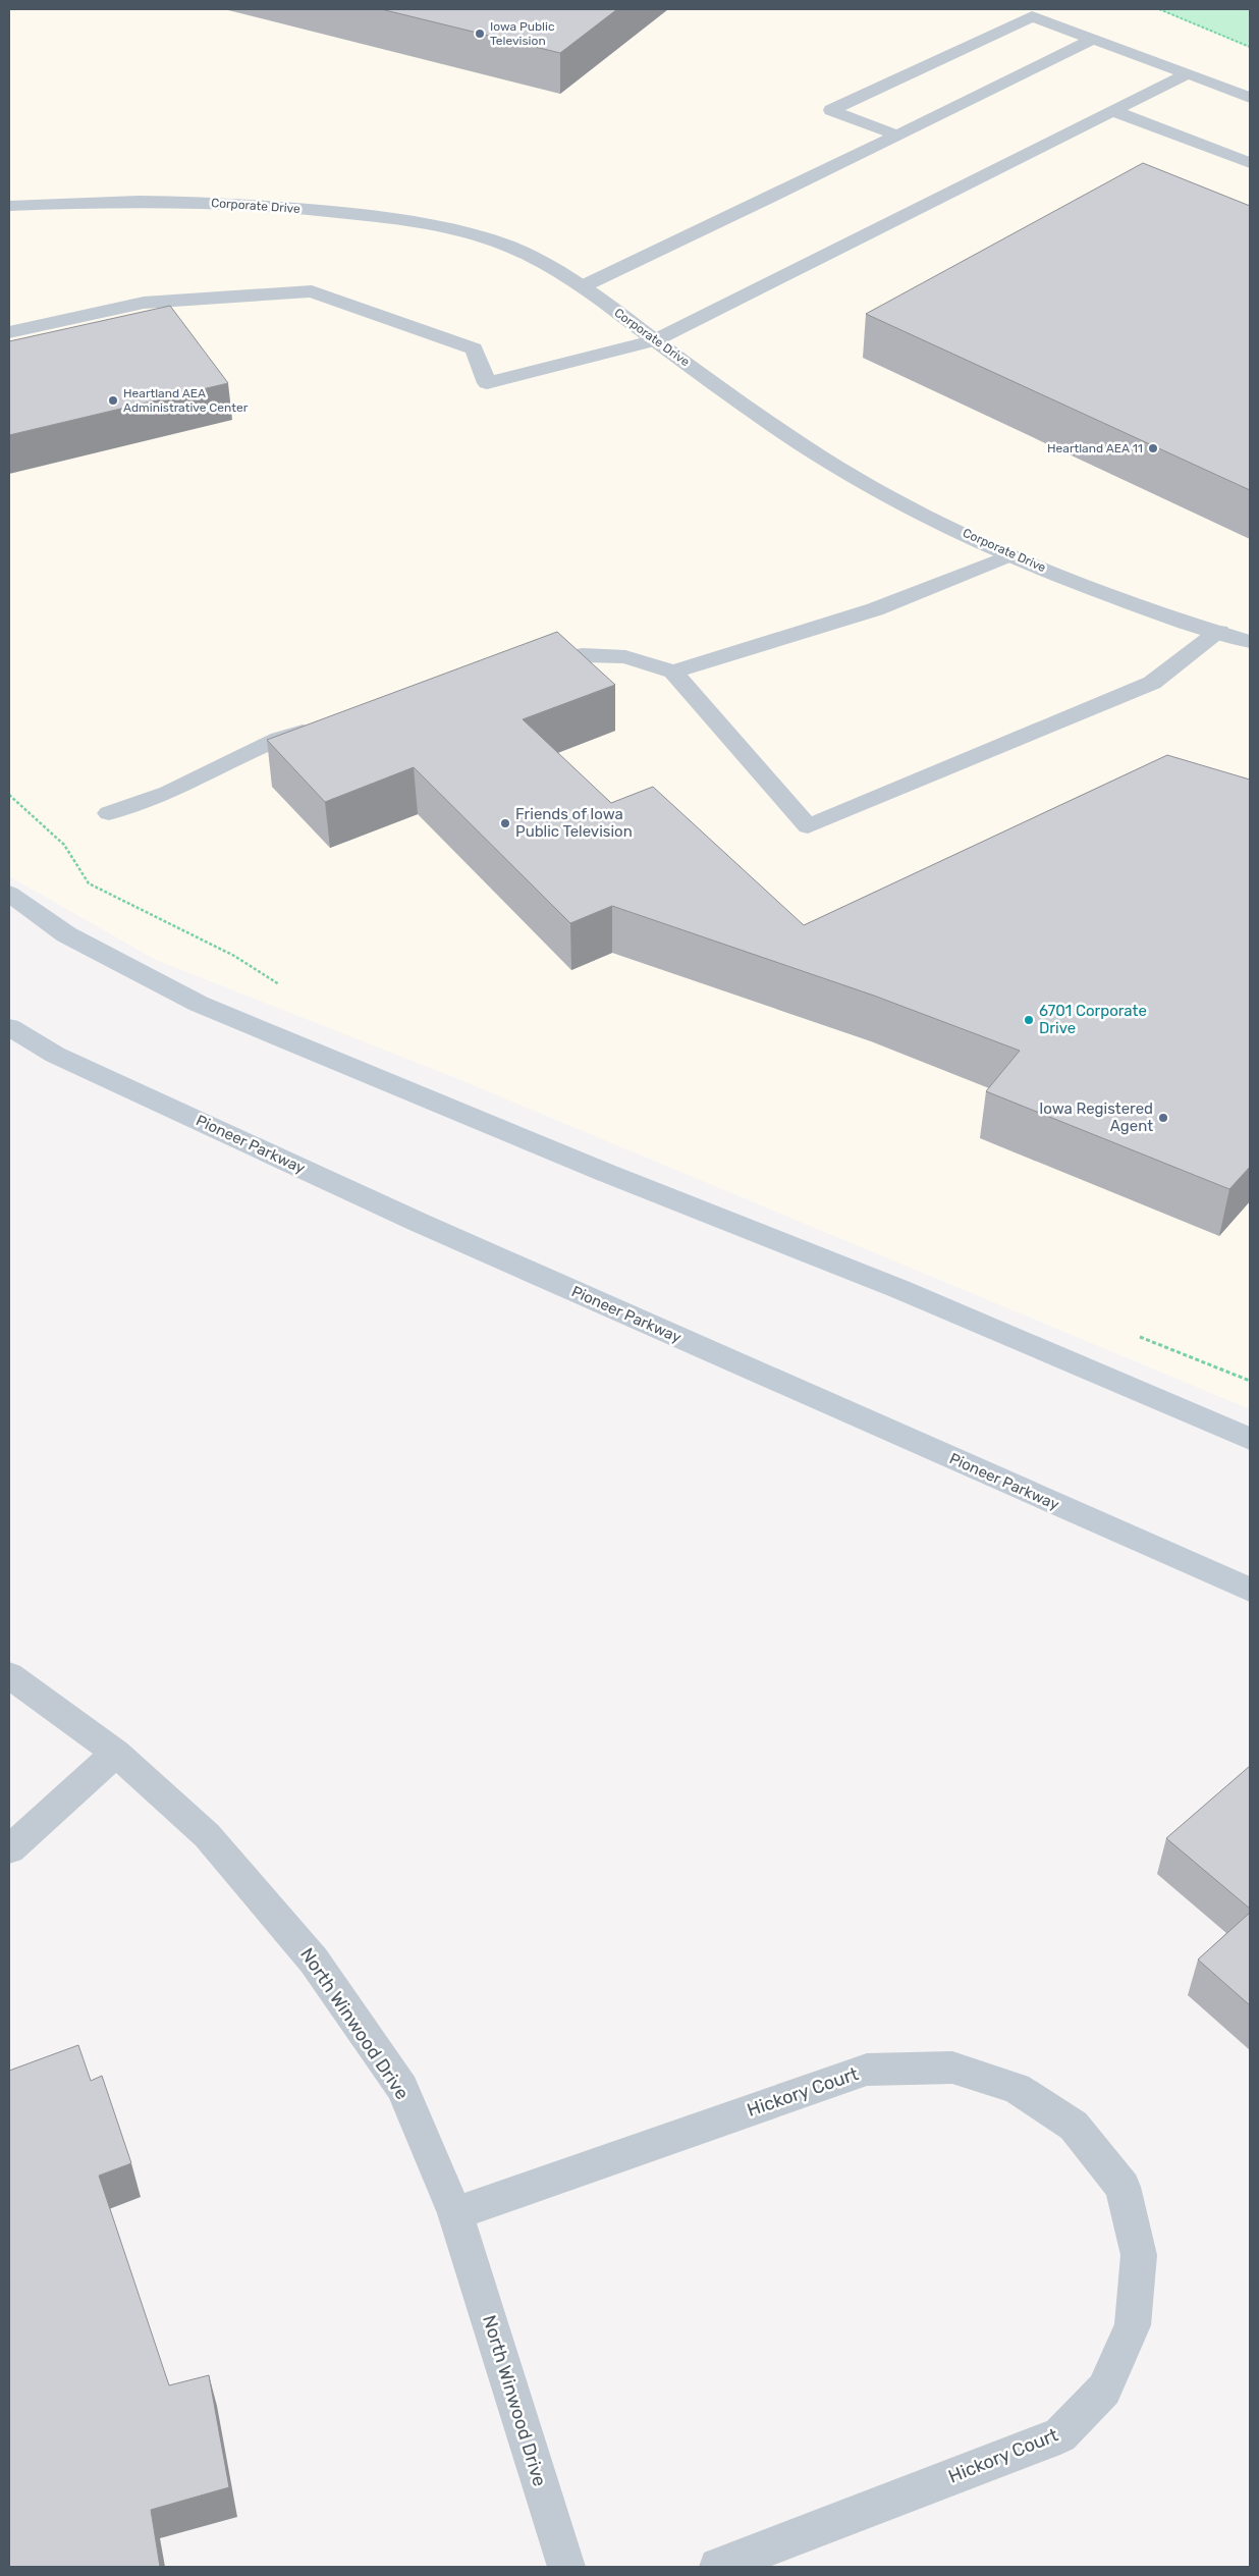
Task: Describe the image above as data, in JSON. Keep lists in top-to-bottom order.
{
  "streets": {
    "street": [
      "Corporate Drive",
      "Pioneer Parkway",
      "North Winwood Drive",
      "Hickory Court"
    ]
  },
  "crossings": [
    ["North Winwood Drive", "Hickory Court"]
  ],
  "places": [
    "Iowa Public Television",
    "Heartland AEA Administrative Center",
    "Heartland AEA 11",
    "Friends of Iowa Public Television",
    "6701 Corporate Drive",
    "Iowa Registered Agent"
  ]
}
